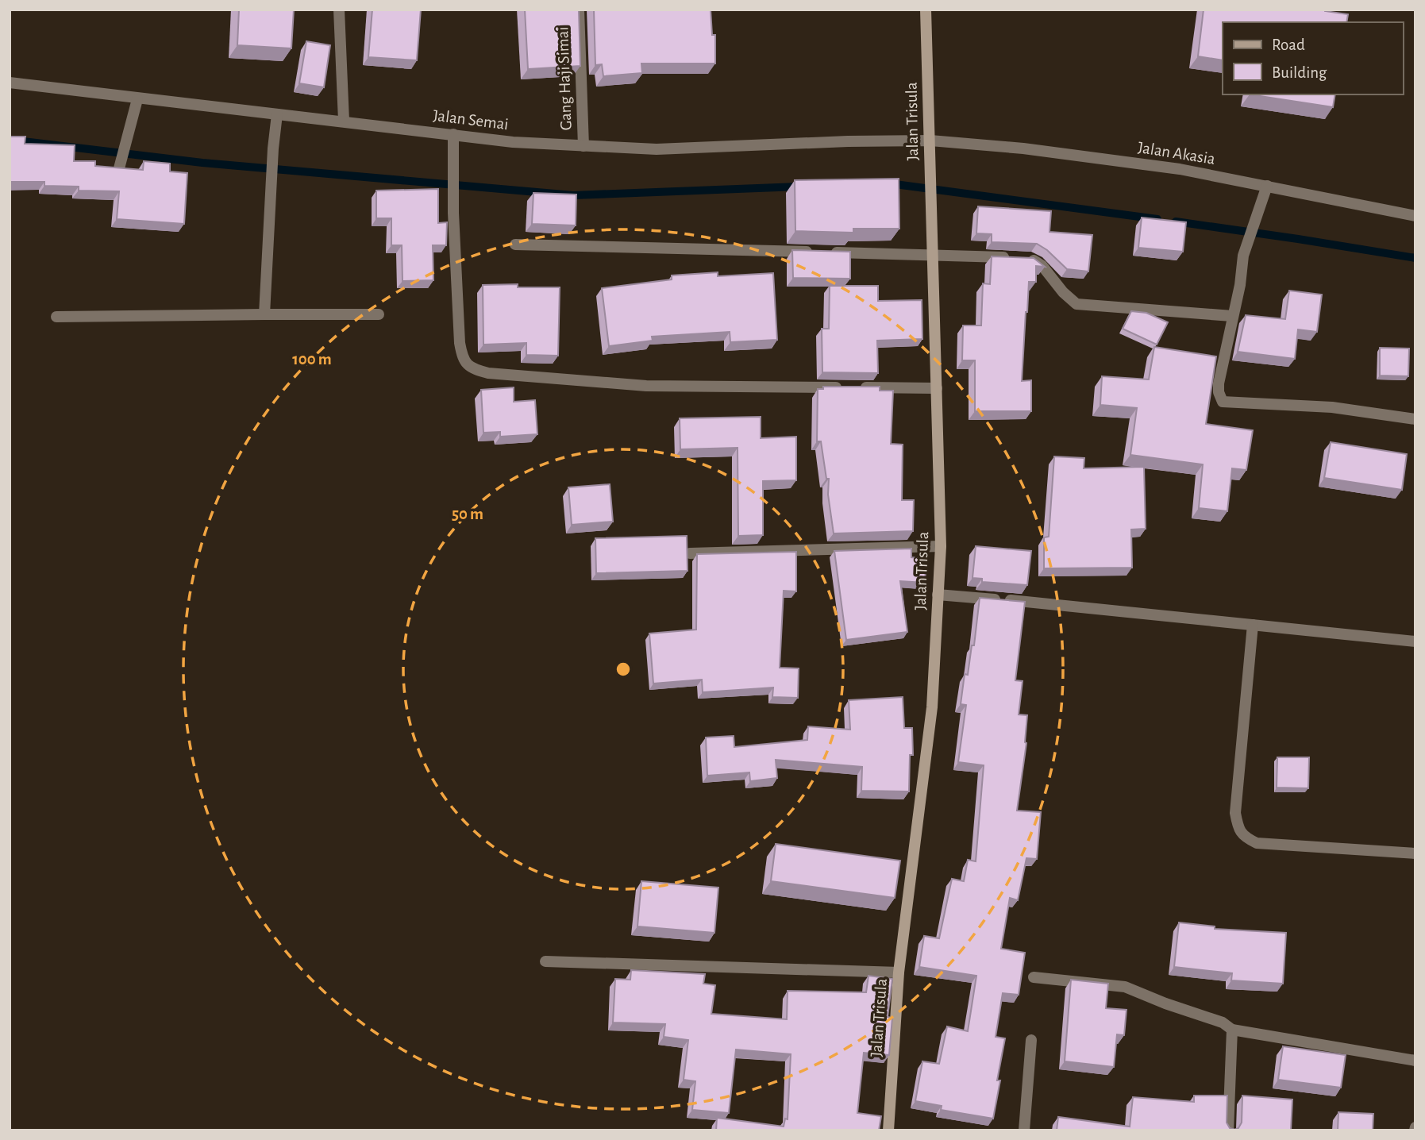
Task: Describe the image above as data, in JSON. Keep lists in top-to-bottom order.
{
  "streets": {
    "street": [
      "Gang Haji Simai",
      "Jalan Semai",
      "Jalan Trisula",
      "Jalan Akasia"
    ]
  },
  "crossings": [
    ["Gang Haji Simai", "Jalan Semai"],
    ["Jalan Semai", "Jalan Trisula"],
    ["Jalan Semai", "Jalan Akasia"],
    ["Jalan Trisula", "Jalan Akasia"]
  ],
  "legend": ["Road", "Building"],
  "rings": ["100 m", "50 m"]
}
